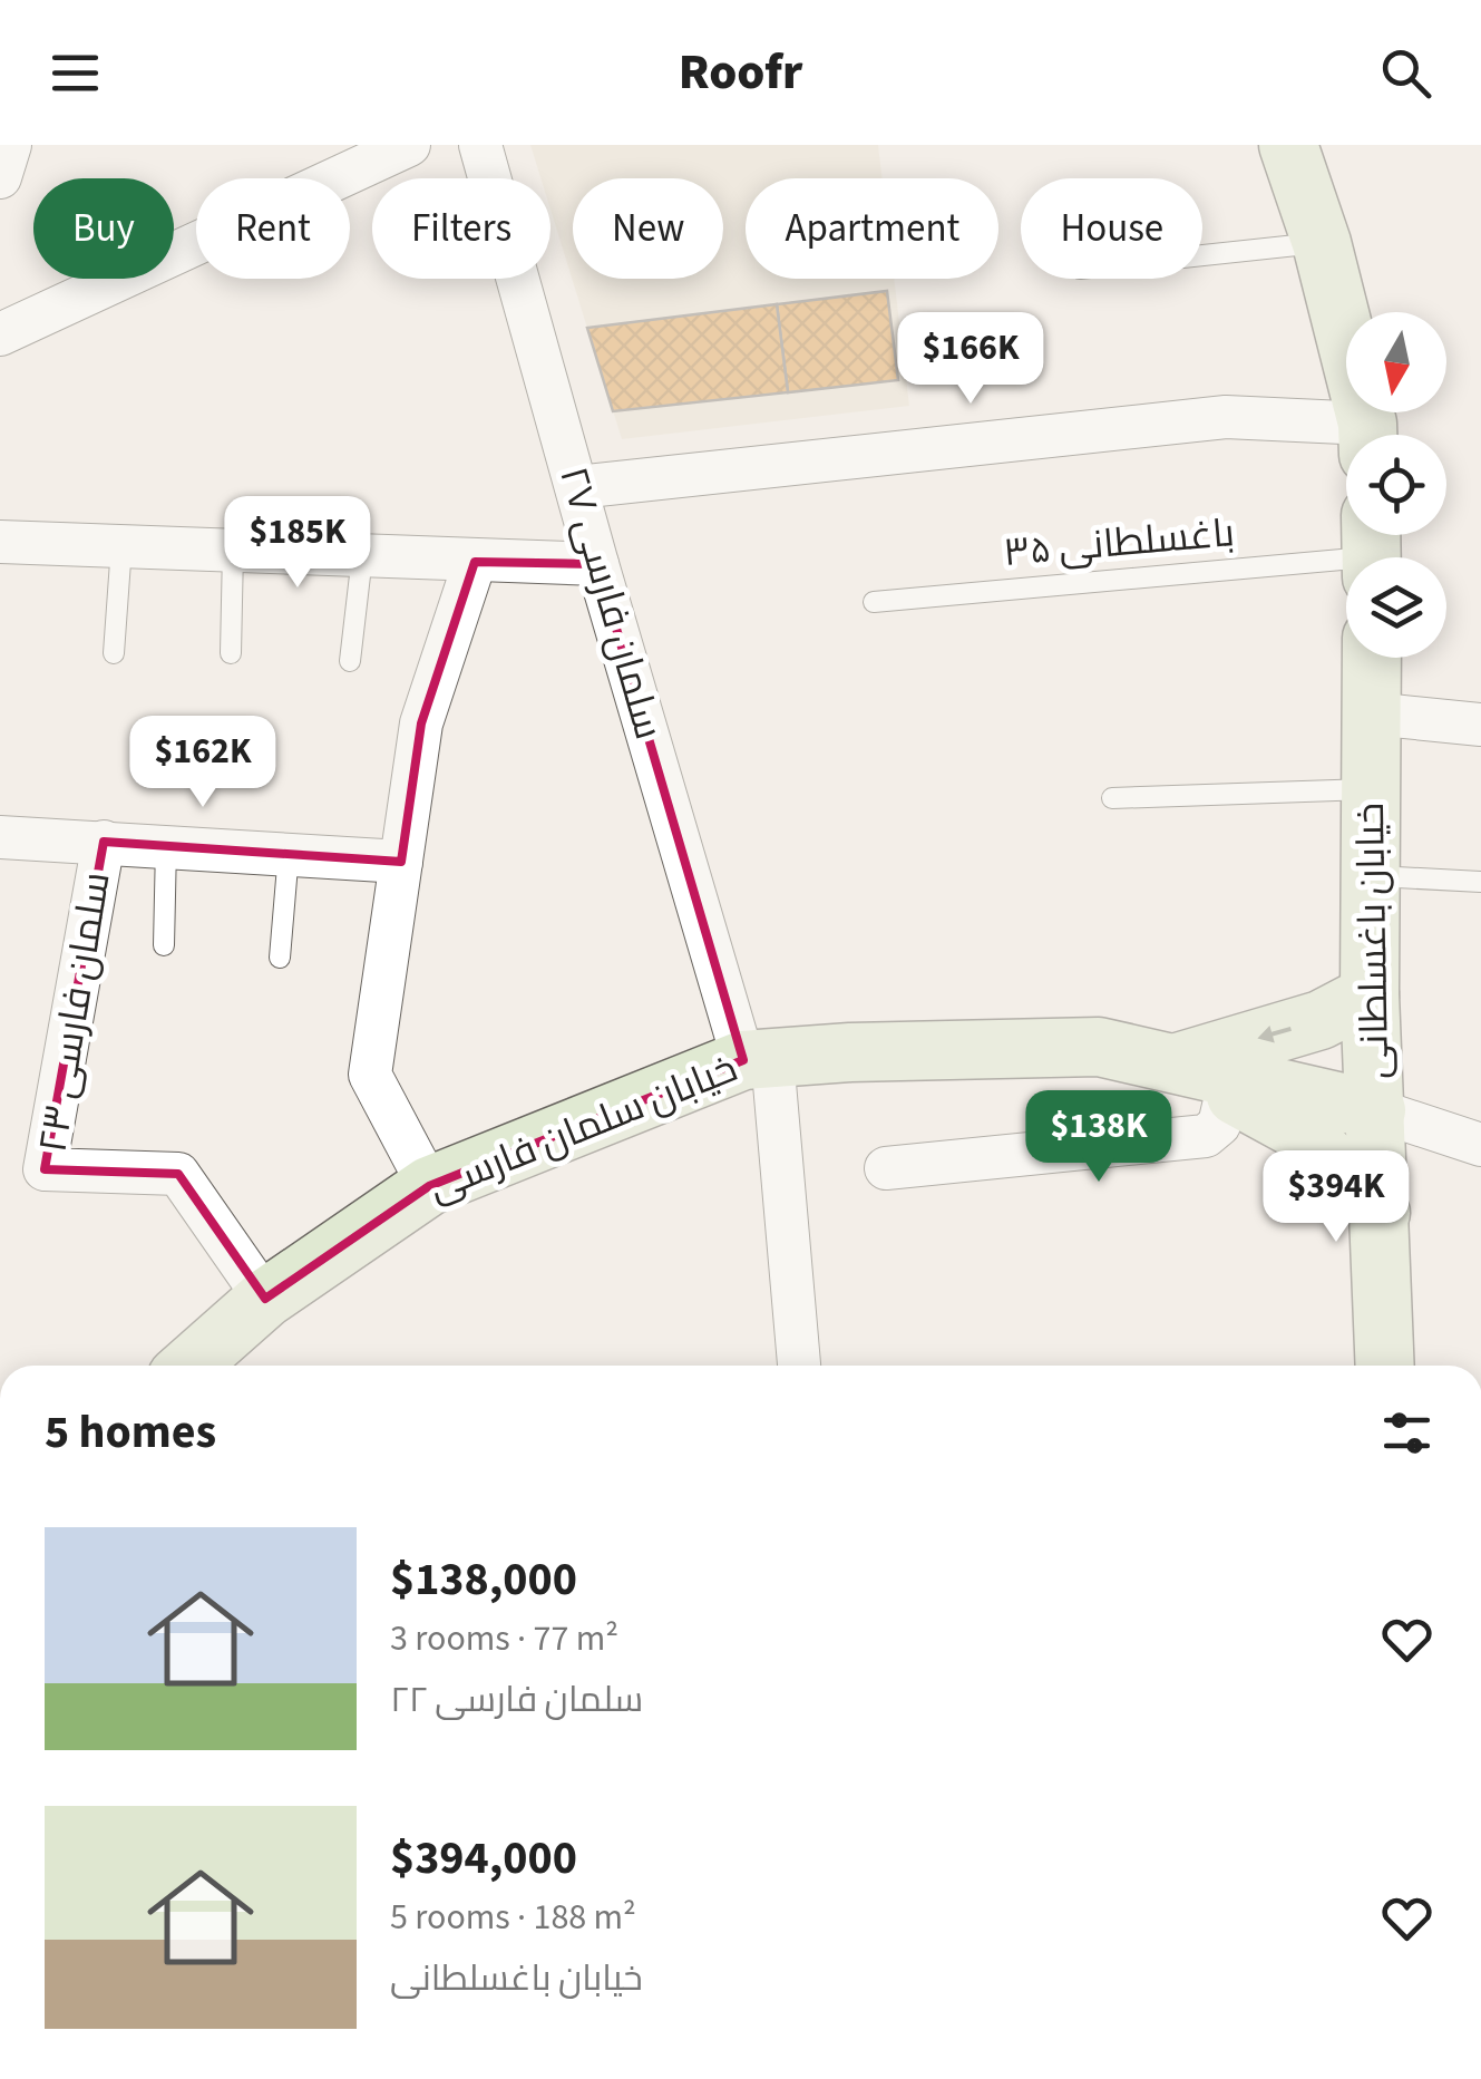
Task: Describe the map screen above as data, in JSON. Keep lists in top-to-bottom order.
{
  "streets": {
    "street": [
      "سلمان فارسی ۲۷",
      "خیابان باغسلطانی",
      "سلمان فارسی ۲۳",
      "خیابان سلمان فارسی"
    ],
    "lane": ["باغسلطانی ۳۵"]
  },
  "crossings": [
    ["سلمان فارسی ۲۷", "خیابان سلمان فارسی"],
    ["خیابان باغسلطانی", "خیابان سلمان فارسی"],
    ["سلمان فارسی ۲۳", "خیابان سلمان فارسی"]
  ],
  "north": "bottom",
  "page": {
    "header": "Roofr",
    "chip": [
      "Buy",
      "Rent",
      "Filters",
      "New",
      "Apartment",
      "House"
    ],
    "price": [
      "$166K",
      "$185K",
      "$162K",
      "$138K",
      "$394K"
    ],
    "heading": "5 homes",
    "list": [
      {
        "name": "$138,000",
        "note": "3 rooms · 77 m² · سلمان فارسی ۲۲"
      },
      {
        "name": "$394,000",
        "note": "5 rooms · 188 m² · خیابان باغسلطانی"
      }
    ]
  }
}
